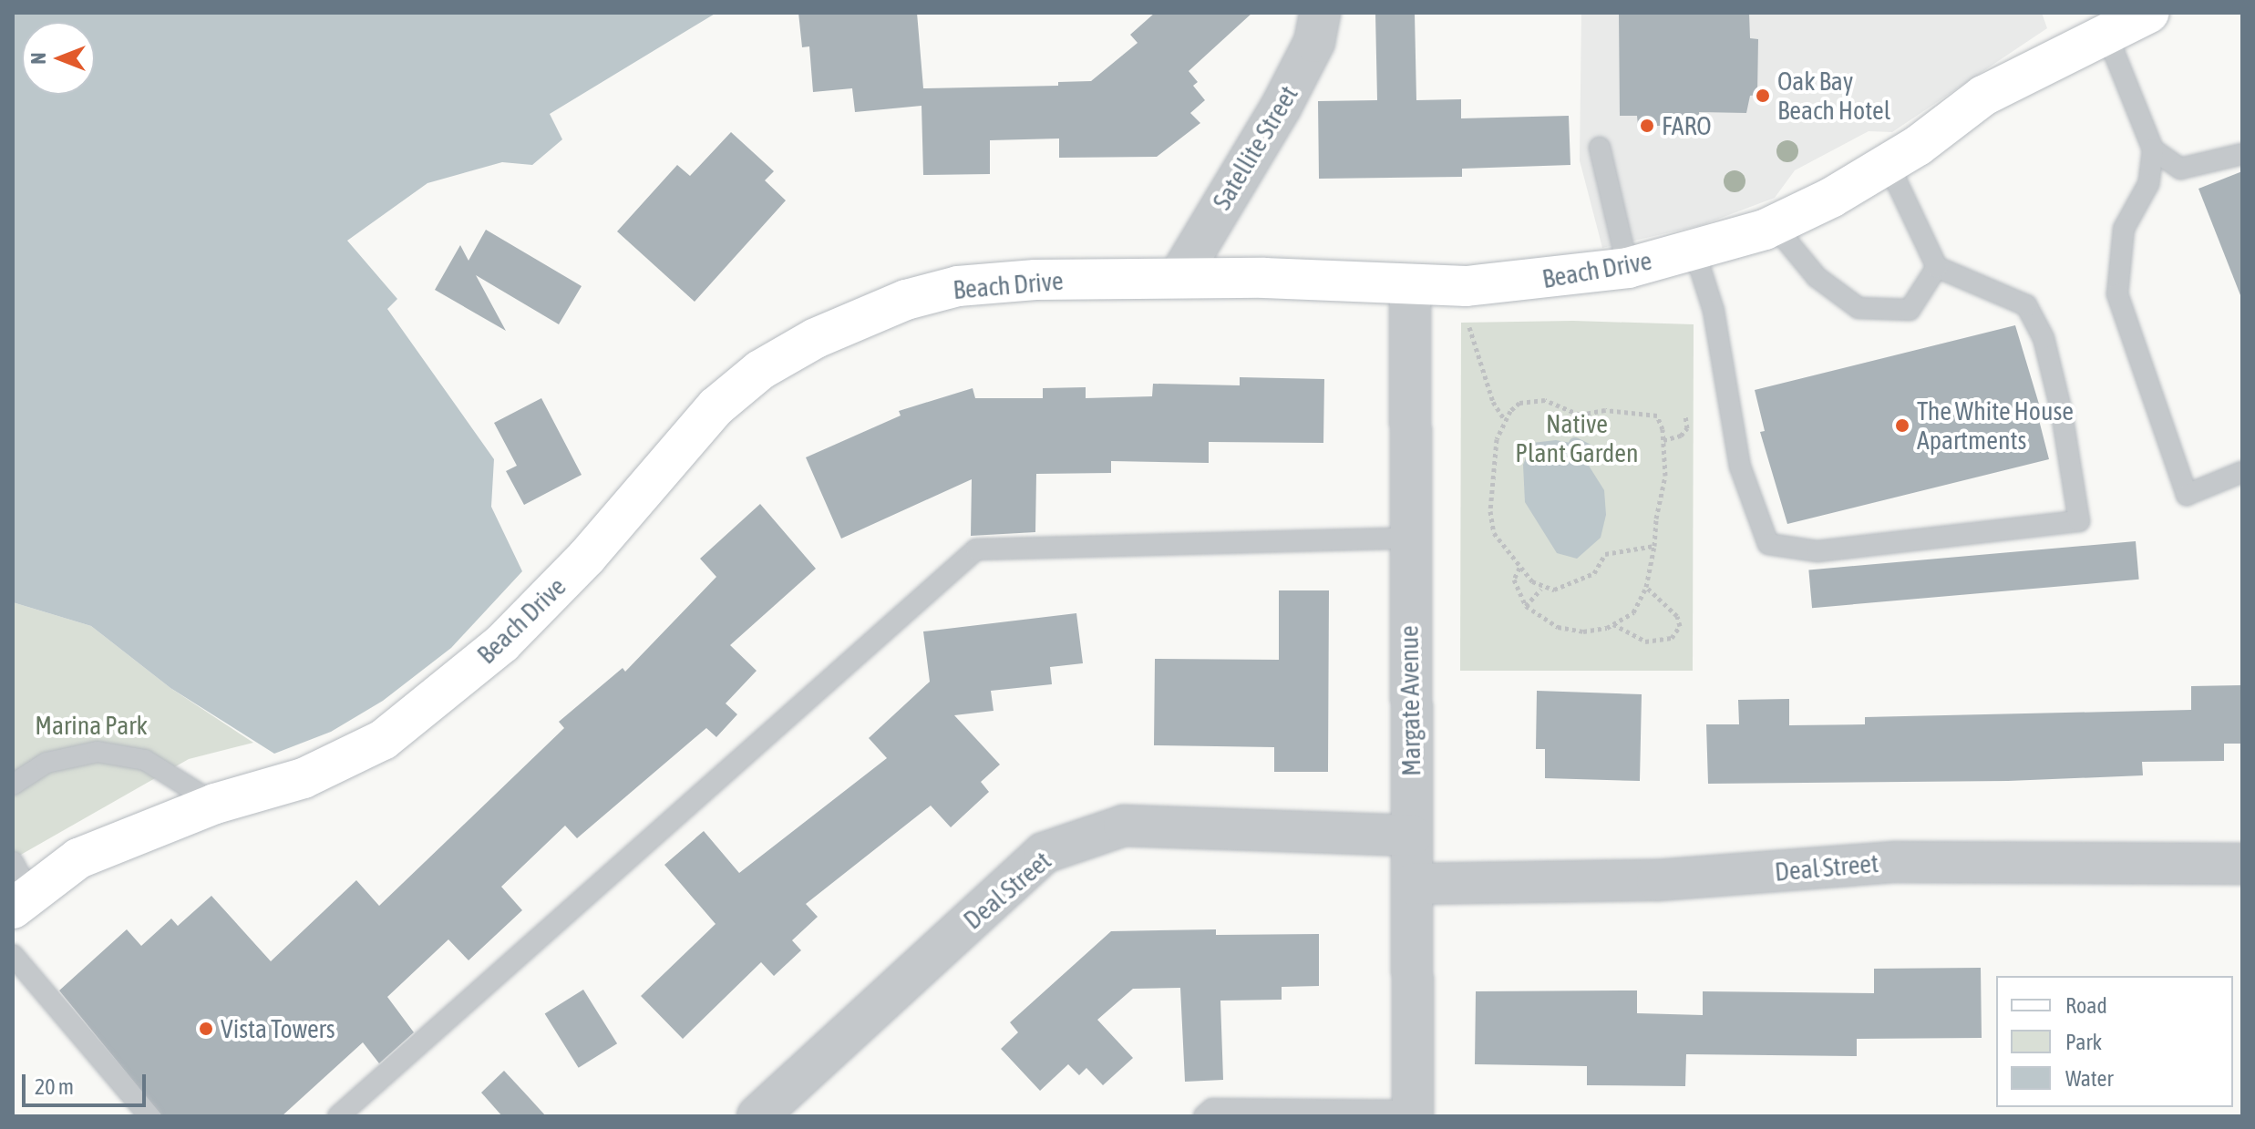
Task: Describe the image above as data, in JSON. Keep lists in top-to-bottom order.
{
  "streets": {
    "main road": ["Beach Drive"],
    "street": ["Satellite Street", "Margate Avenue", "Deal Street"]
  },
  "crossings": [
    ["Satellite Street", "Beach Drive"],
    ["Beach Drive", "Margate Avenue"],
    ["Margate Avenue", "Deal Street"]
  ],
  "parks": ["Native Plant Garden", "Marina Park"],
  "places": [
    "Oak Bay Beach Hotel",
    "FARO",
    "The White House Apartments",
    "Vista Towers"
  ],
  "legend": ["Road", "Park", "Water"],
  "scale_bar": "20 m",
  "north": "left"
}
